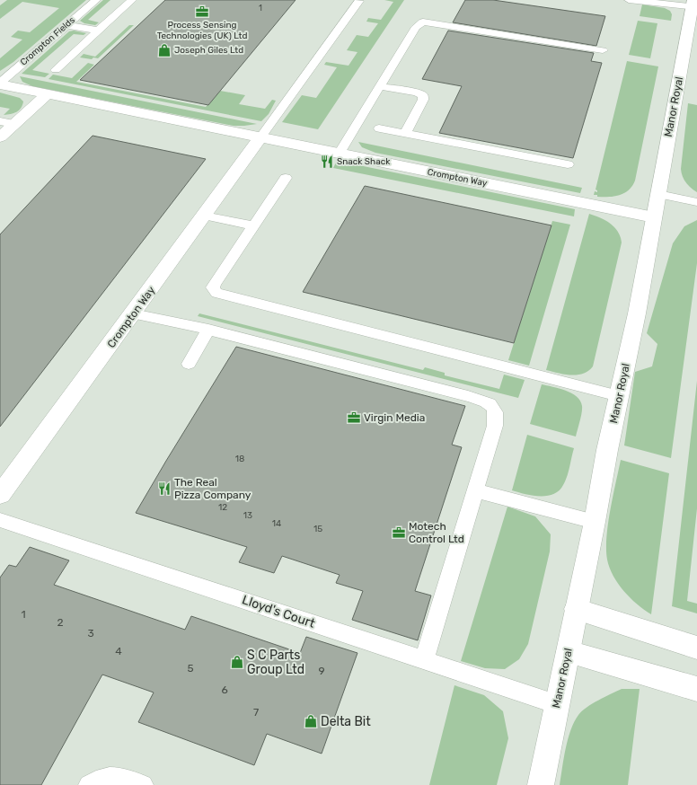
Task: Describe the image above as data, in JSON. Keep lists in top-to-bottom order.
{
  "streets": {
    "street": ["Manor Royal", "Crompton Way"],
    "lane": ["Crompton Fields", "Lloyd's Court"]
  },
  "crossings": [
    ["Crompton Fields", "Crompton Way"],
    ["Manor Royal", "Crompton Way"],
    ["Manor Royal", "Lloyd's Court"]
  ],
  "places": {
    "office": ["Process Sensing Technologies (UK) Ltd", "Virgin Media", "Motech Control Ltd"],
    "shop": ["Joseph Giles Ltd", "S C Parts Group Ltd", "Delta Bit"],
    "restaurant": ["Snack Shack", "The Real Pizza Company"]
  },
  "house_numbers": [
    "1",
    "18",
    "12",
    "13",
    "14",
    "15",
    "1",
    "2",
    "3",
    "4",
    "5",
    "9",
    "6",
    "7"
  ]
}
